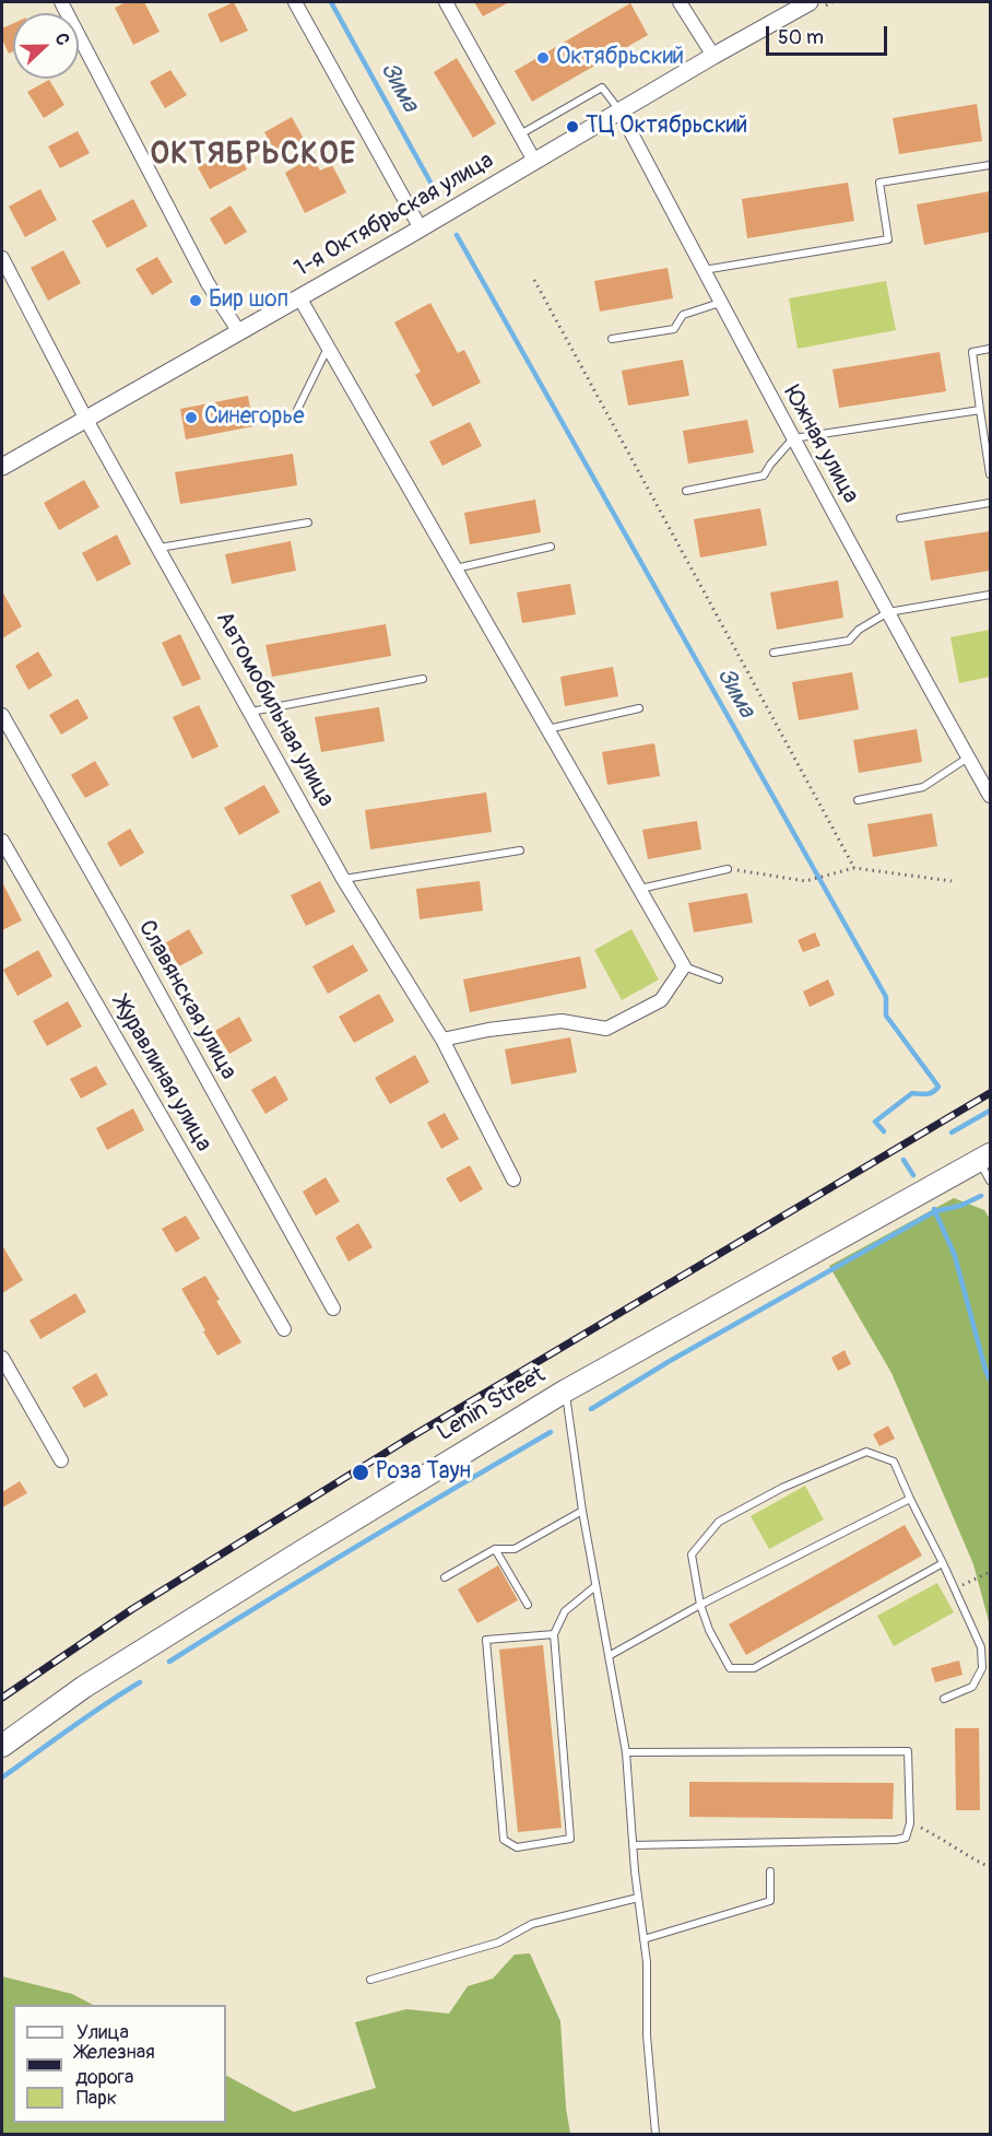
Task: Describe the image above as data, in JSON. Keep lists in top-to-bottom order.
{
  "streets": {
    "main road": ["Lenin Street"],
    "street": [
      "1-я Октябрьская улица",
      "Южная улица",
      "Автомобильная улица",
      "Славянская улица",
      "Журавлиная улица"
    ]
  },
  "crossings": [
    ["1-я Октябрьская улица", "Южная улица"],
    ["1-я Октябрьская улица", "Автомобильная улица"]
  ],
  "districts": ["ОКТЯБРЬСКОЕ"],
  "water": ["Зима"],
  "places": [
    "Октябрьский",
    "ТЦ Октябрьский",
    "Бир шоп",
    "Синегорье",
    "Роза Таун"
  ],
  "legend": ["Улица", "Железная дорога", "Парк"],
  "scale_bar": "50 m",
  "north": "right"
}
